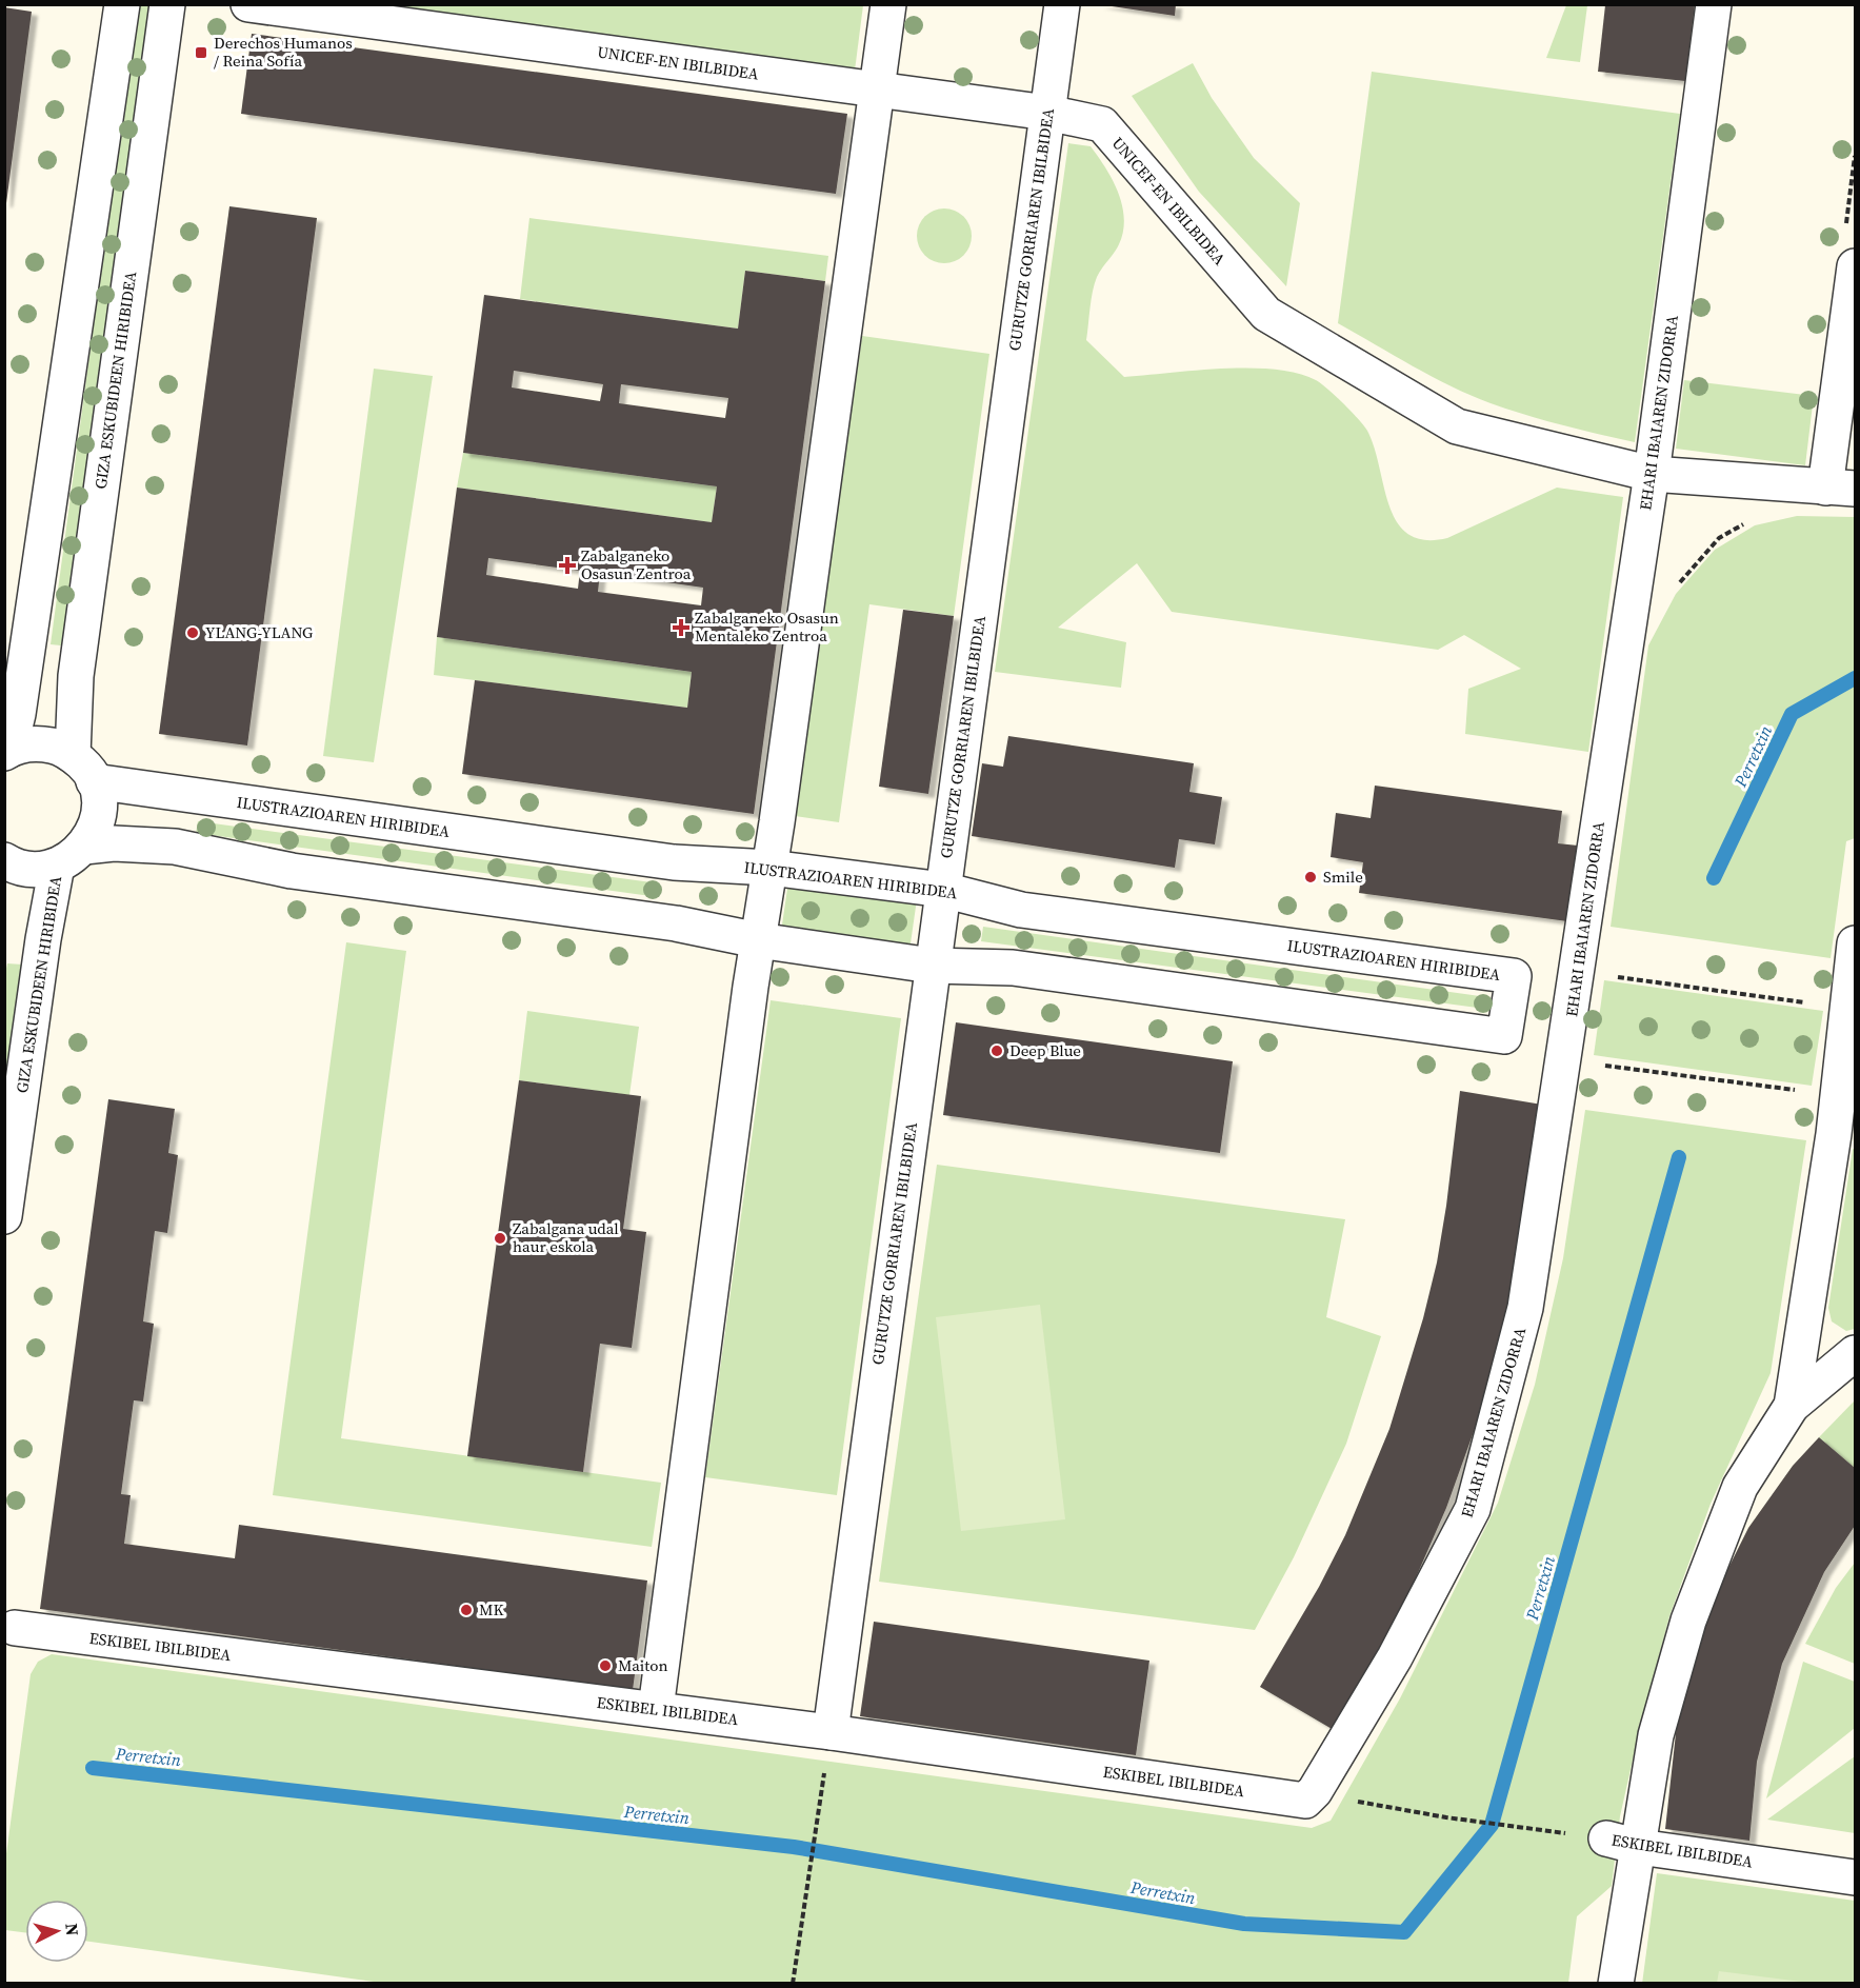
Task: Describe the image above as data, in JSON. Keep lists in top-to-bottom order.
{
  "streets": {
    "street": [
      "UNICEF-EN IBILBIDEA",
      "GURUTZE GORRIAREN IBILBIDEA",
      "GIZA ESKUBIDEEN HIRIBIDEA",
      "EHARI IBAIAREN ZIDORRA",
      "ILUSTRAZIOAREN HIRIBIDEA",
      "ESKIBEL IBILBIDEA"
    ]
  },
  "crossings": [
    ["UNICEF-EN IBILBIDEA", "GURUTZE GORRIAREN IBILBIDEA"],
    ["UNICEF-EN IBILBIDEA", "EHARI IBAIAREN ZIDORRA"],
    ["GURUTZE GORRIAREN IBILBIDEA", "ILUSTRAZIOAREN HIRIBIDEA"],
    ["GURUTZE GORRIAREN IBILBIDEA", "ESKIBEL IBILBIDEA"],
    ["GIZA ESKUBIDEEN HIRIBIDEA", "ILUSTRAZIOAREN HIRIBIDEA"],
    ["EHARI IBAIAREN ZIDORRA", "ESKIBEL IBILBIDEA"]
  ],
  "water": ["Perretxin"],
  "places": {
    "transit": ["Derechos Humanos / Reina Sofía"],
    "health": ["Zabalganeko Osasun Zentroa", "Zabalganeko Osasun Mentaleko Zentroa"],
    "other": [
      "YLANG-YLANG",
      "Smile",
      "Deep Blue",
      "Zabalgana udal haur eskola",
      "MK",
      "Maiton"
    ]
  },
  "north": "right"
}
